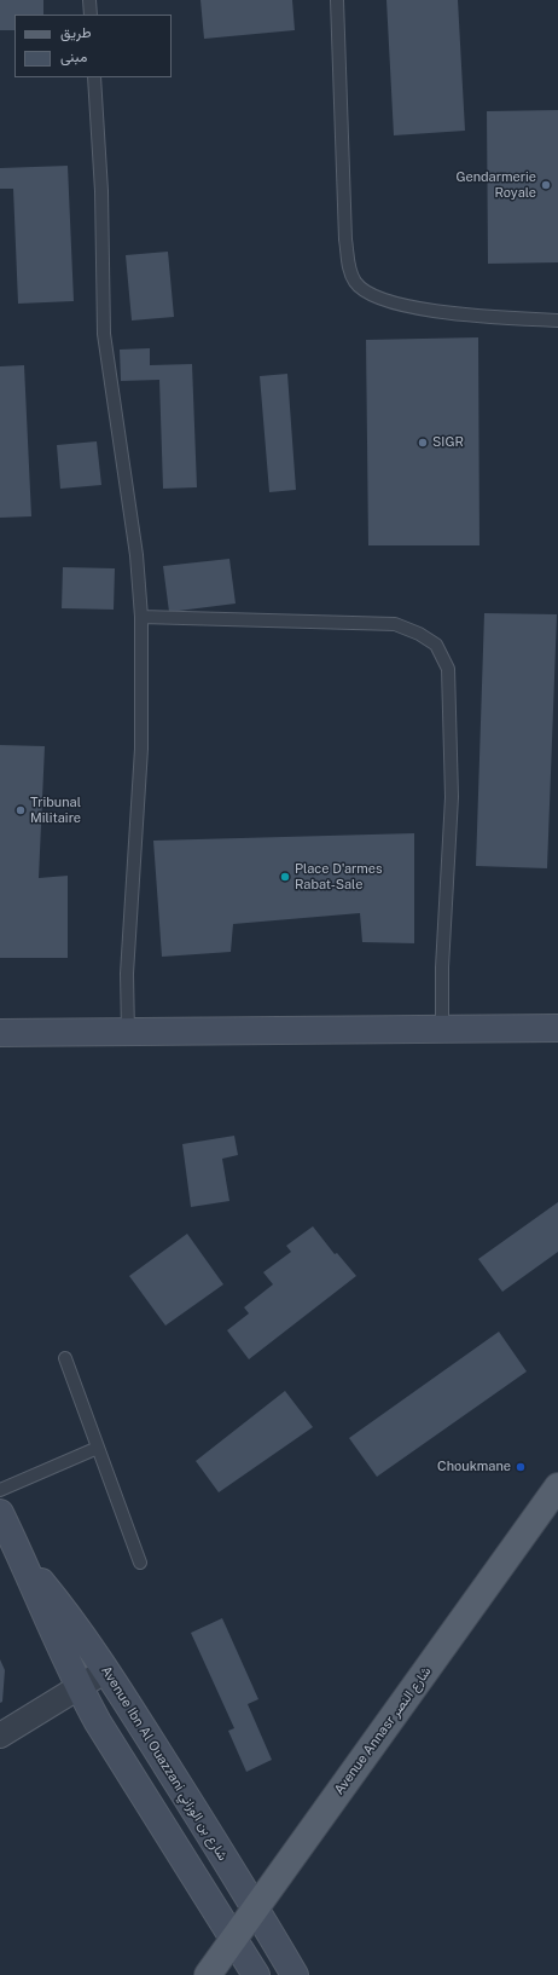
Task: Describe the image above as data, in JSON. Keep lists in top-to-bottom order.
{
  "streets": {
    "main road": ["Avenue Annasr شارع النصر"],
    "street": ["Avenue Ibn Al Ouazzani شارع بن الوزاني"]
  },
  "crossings": [
    ["Avenue Annasr شارع النصر", "Avenue Ibn Al Ouazzani شارع بن الوزاني"]
  ],
  "places": [
    "Gendarmerie Royale",
    "SIGR",
    "Tribunal Militaire",
    "Place D'armes Rabat-Sale",
    "Choukmane"
  ],
  "legend": ["طريق", "مبنى"]
}
